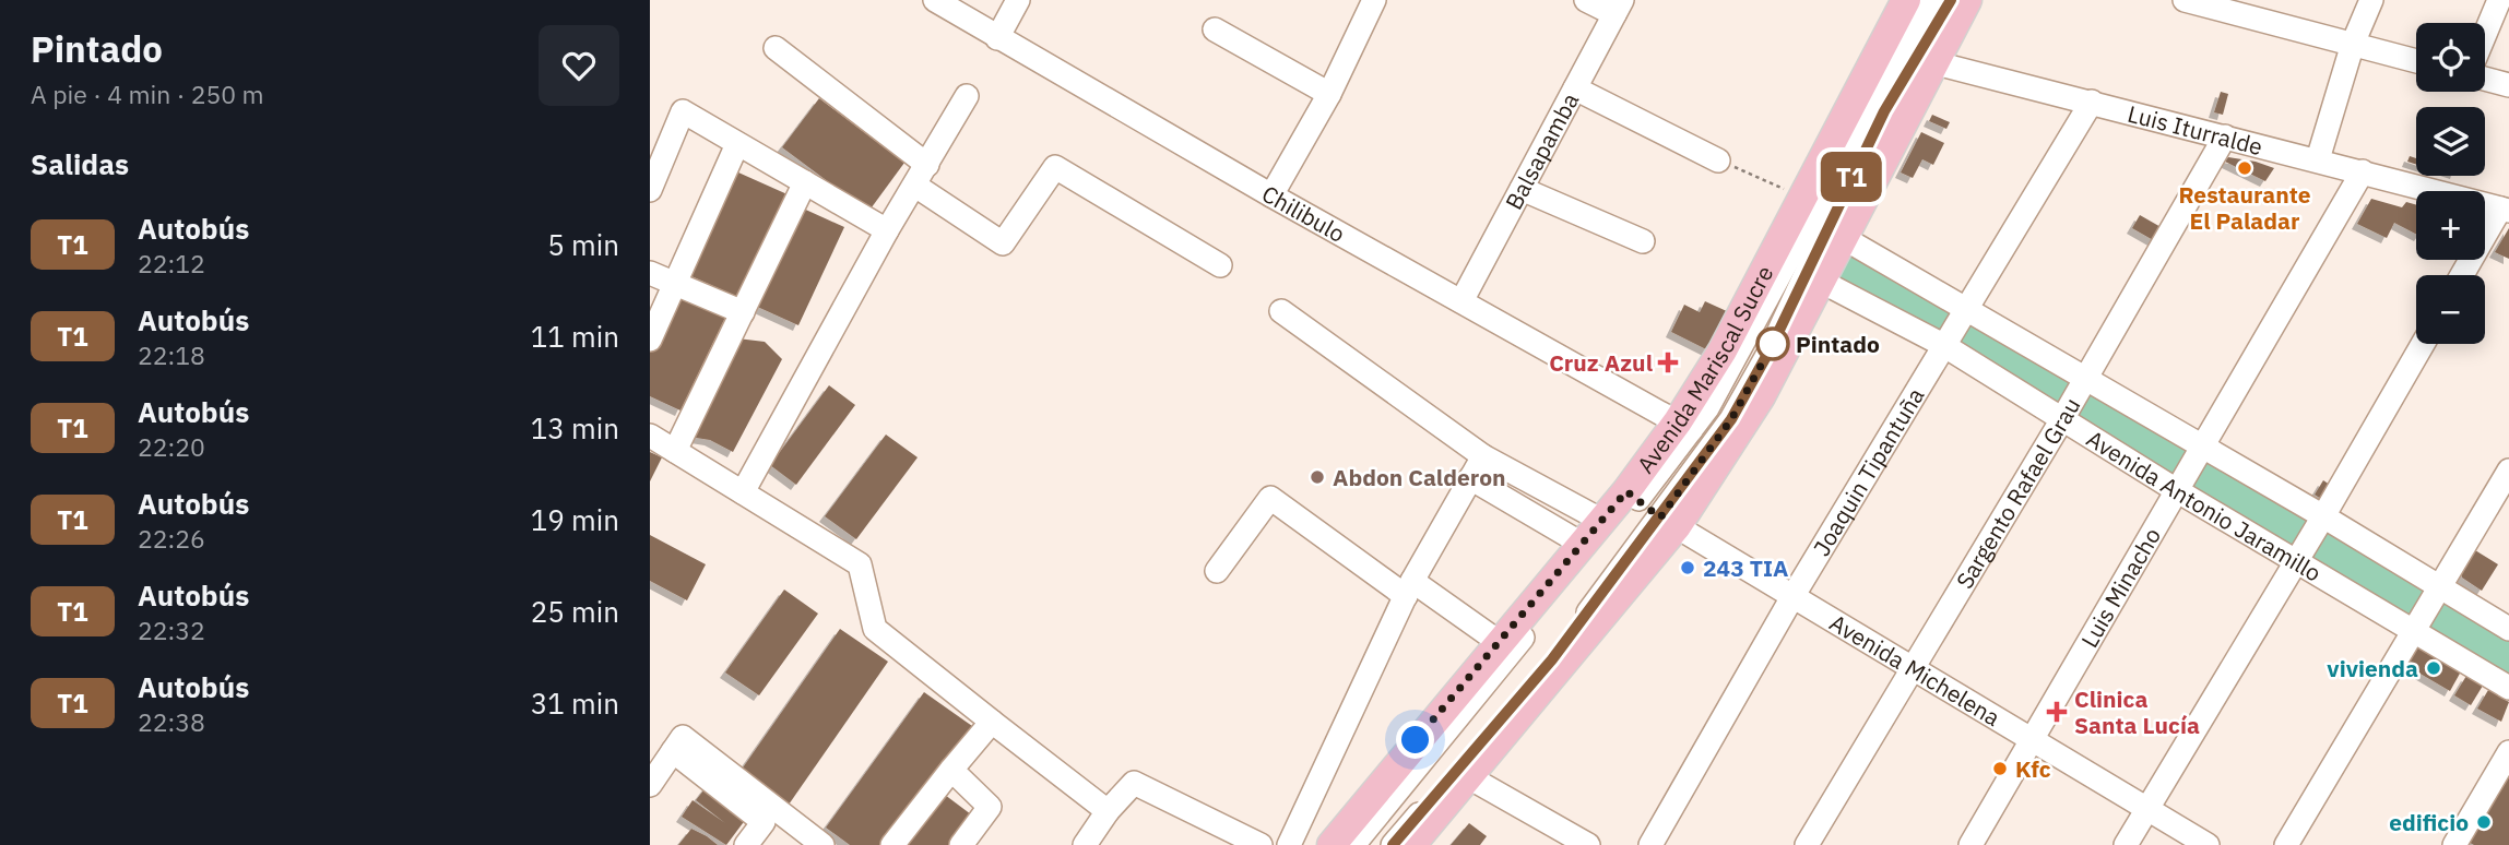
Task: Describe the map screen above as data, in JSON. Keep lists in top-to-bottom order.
{
  "streets": {
    "main road": ["Avenida Mariscal Sucre"],
    "street": [
      "Luis Iturralde",
      "Balsapamba",
      "Chilibulo",
      "Joaquin Tipantuña",
      "Sargento Rafael Grau",
      "Avenida Antonio Jaramillo",
      "Luis Minacho",
      "Avenida Michelena"
    ]
  },
  "crossings": [
    ["Luis Iturralde", "Avenida Mariscal Sucre"],
    ["Luis Iturralde", "Joaquin Tipantuña"],
    ["Luis Iturralde", "Sargento Rafael Grau"],
    ["Luis Iturralde", "Luis Minacho"],
    ["Balsapamba", "Chilibulo"],
    ["Chilibulo", "Avenida Mariscal Sucre"],
    ["Avenida Mariscal Sucre", "Avenida Antonio Jaramillo"],
    ["Avenida Mariscal Sucre", "Avenida Michelena"],
    ["Joaquin Tipantuña", "Avenida Antonio Jaramillo"],
    ["Joaquin Tipantuña", "Avenida Michelena"],
    ["Sargento Rafael Grau", "Avenida Antonio Jaramillo"],
    ["Sargento Rafael Grau", "Avenida Michelena"],
    ["Avenida Antonio Jaramillo", "Luis Minacho"],
    ["Luis Minacho", "Avenida Michelena"]
  ],
  "places": {
    "other": [
      "Restaurante El Paladar",
      "Pintado",
      "Abdon Calderon",
      "243 TIA",
      "vivienda",
      "Kfc",
      "edificio"
    ],
    "health": ["Cruz Azul", "Clinica Santa Lucía"]
  },
  "lines": ["bus line T1"],
  "page": {
    "heading": [
      ["Pintado", "A pie · 4 min · 250 m"],
      "Salidas"
    ],
    "on_map": "T1",
    "map_buttons": ["+", "−"],
    "list": [
      {
        "mark": "T1",
        "name": "Autobús",
        "note": "22:12",
        "value": "5 min"
      },
      {
        "mark": "T1",
        "name": "Autobús",
        "note": "22:18",
        "value": "11 min"
      },
      {
        "mark": "T1",
        "name": "Autobús",
        "note": "22:20",
        "value": "13 min"
      },
      {
        "mark": "T1",
        "name": "Autobús",
        "note": "22:26",
        "value": "19 min"
      },
      {
        "mark": "T1",
        "name": "Autobús",
        "note": "22:32",
        "value": "25 min"
      },
      {
        "mark": "T1",
        "name": "Autobús",
        "note": "22:38",
        "value": "31 min"
      }
    ]
  }
}
